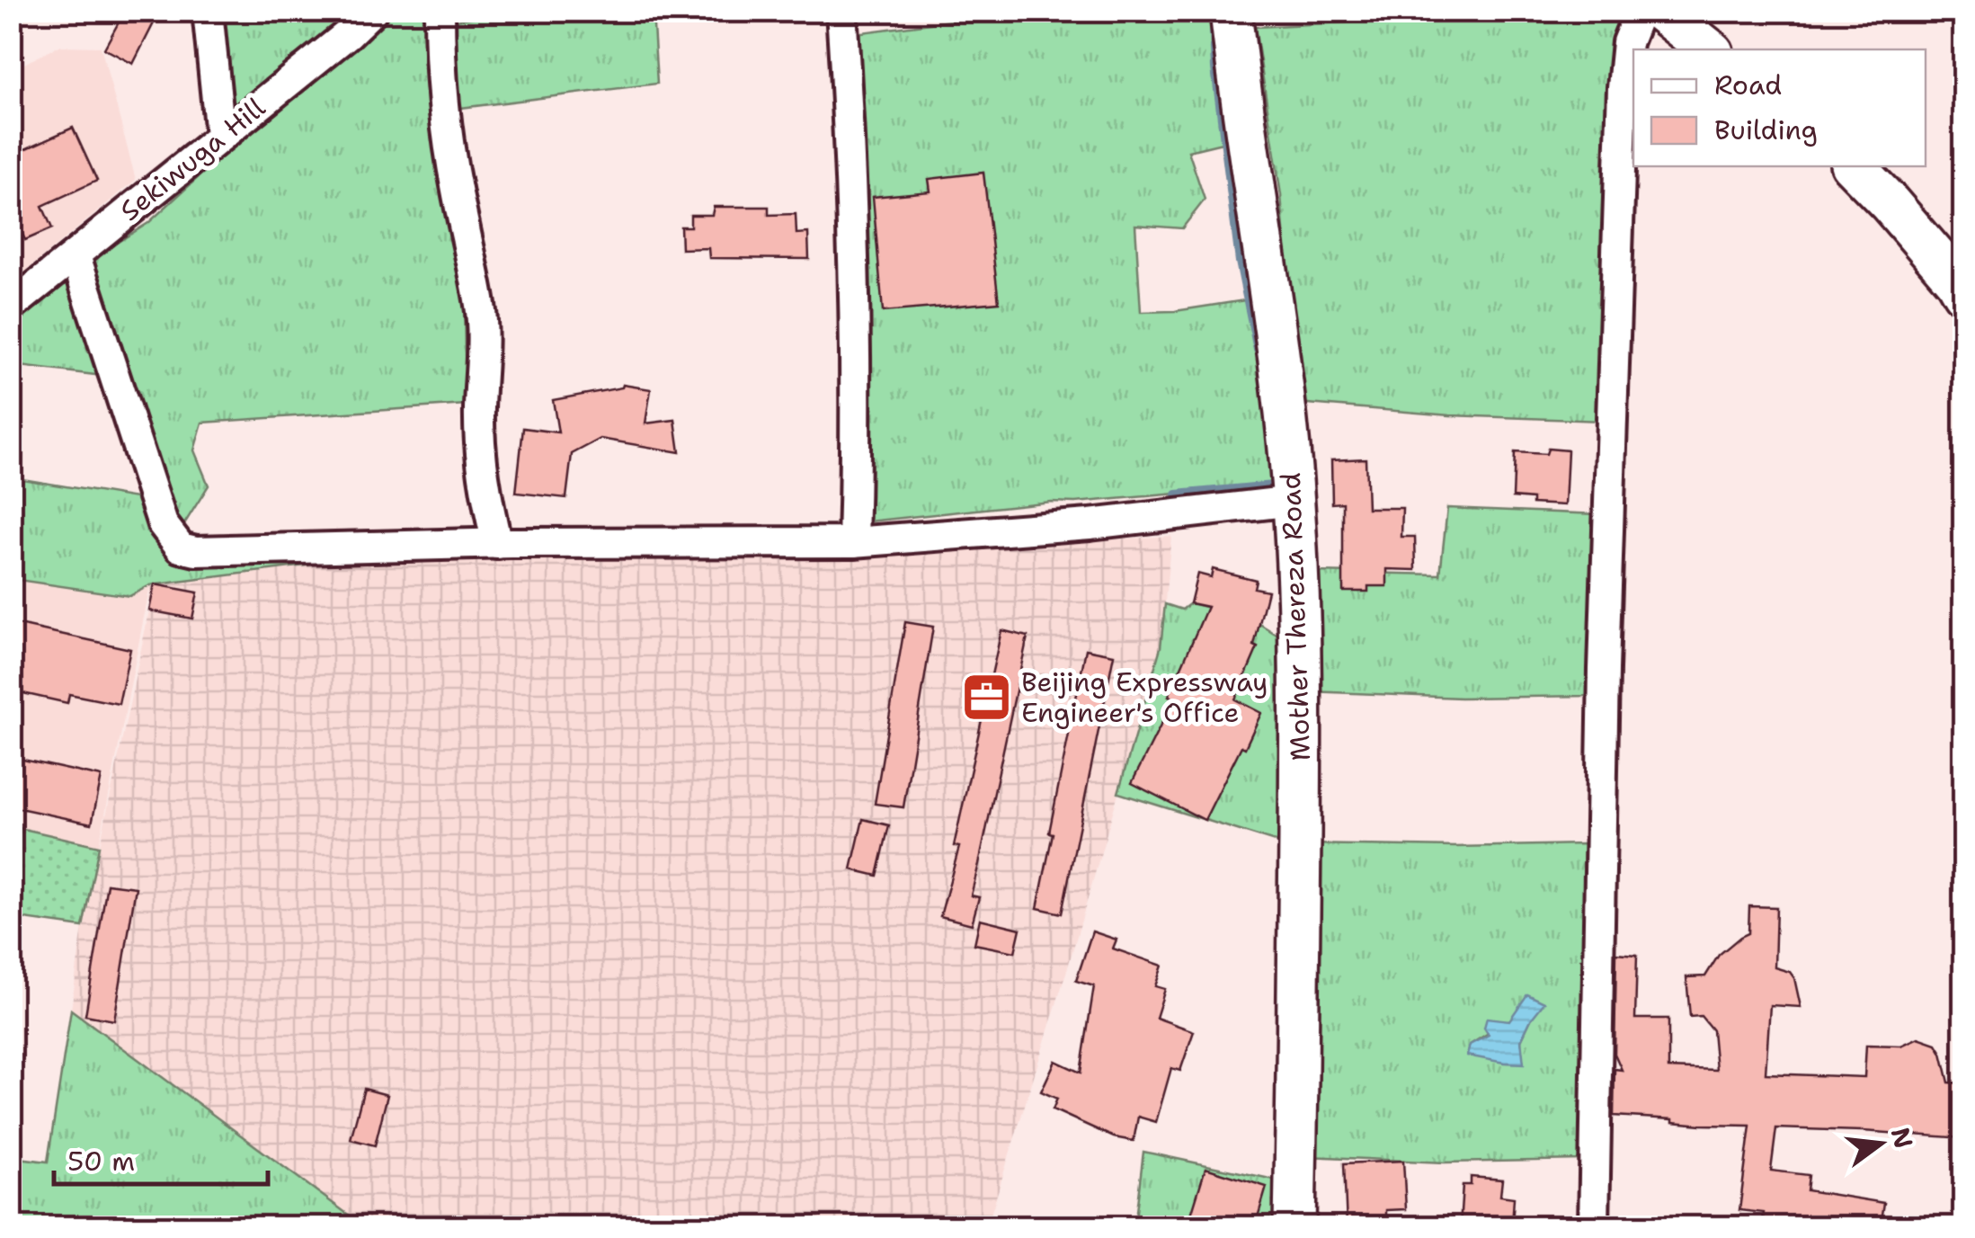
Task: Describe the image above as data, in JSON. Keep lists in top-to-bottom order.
{
  "streets": {
    "street": ["Sekiwuga Hill", "Mother Thereza Road"]
  },
  "places": {
    "office": ["Beijing Expressway Engineer's Office"]
  },
  "legend": ["Road", "Building"],
  "scale_bar": "50 m",
  "north": "right"
}
